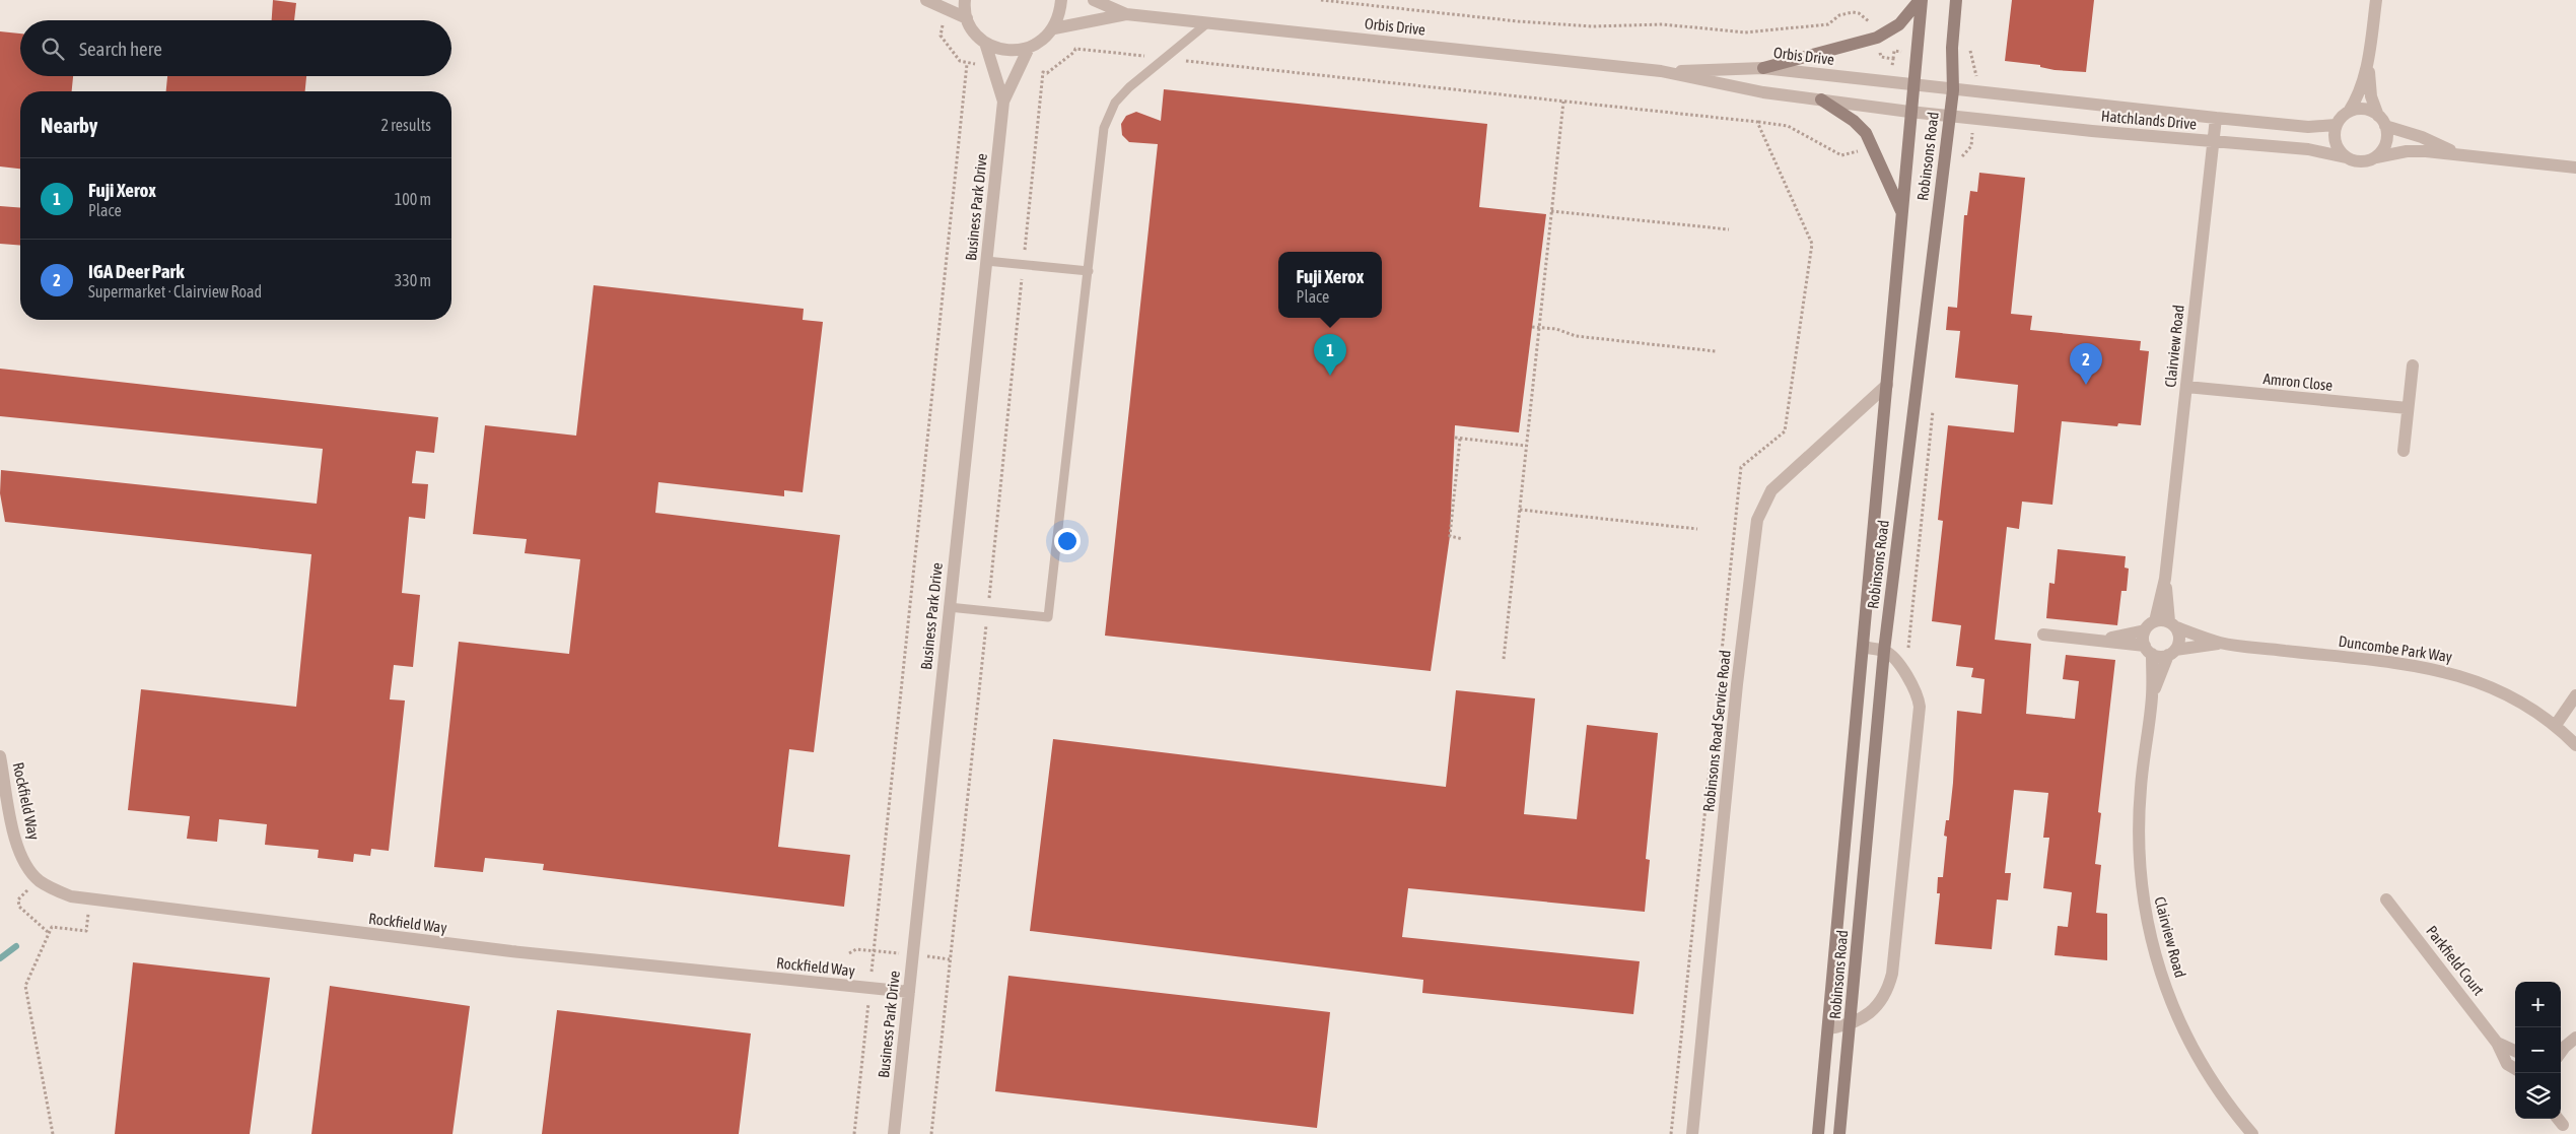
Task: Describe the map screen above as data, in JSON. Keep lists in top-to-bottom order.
{
  "streets": {
    "main road": ["Robinsons Road"],
    "street": [
      "Orbis Drive",
      "Hatchlands Drive",
      "Business Park Drive",
      "Clairview Road",
      "Amron Close",
      "Duncombe Park Way",
      "Robinsons Road Service Road",
      "Rockfield Way",
      "Parkfield Court"
    ]
  },
  "crossings": [
    ["Orbis Drive", "Hatchlands Drive"],
    ["Orbis Drive", "Robinsons Road"],
    ["Hatchlands Drive", "Robinsons Road"],
    ["Hatchlands Drive", "Clairview Road"],
    ["Robinsons Road", "Robinsons Road Service Road"],
    ["Business Park Drive", "Rockfield Way"],
    ["Clairview Road", "Amron Close"],
    ["Clairview Road", "Duncombe Park Way"]
  ],
  "page": {
    "search": "Search here",
    "heading": ["Nearby", "2 results"],
    "list": [
      {
        "mark": "1",
        "name": "Fuji Xerox",
        "note": "Place",
        "value": "100 m"
      },
      {
        "mark": "2",
        "name": "IGA Deer Park",
        "note": "Supermarket · Clairview Road",
        "value": "330 m"
      }
    ],
    "popup": ["Fuji Xerox", "Place"],
    "pins": ["1", "2"],
    "map_buttons": ["+", "−"]
  }
}
